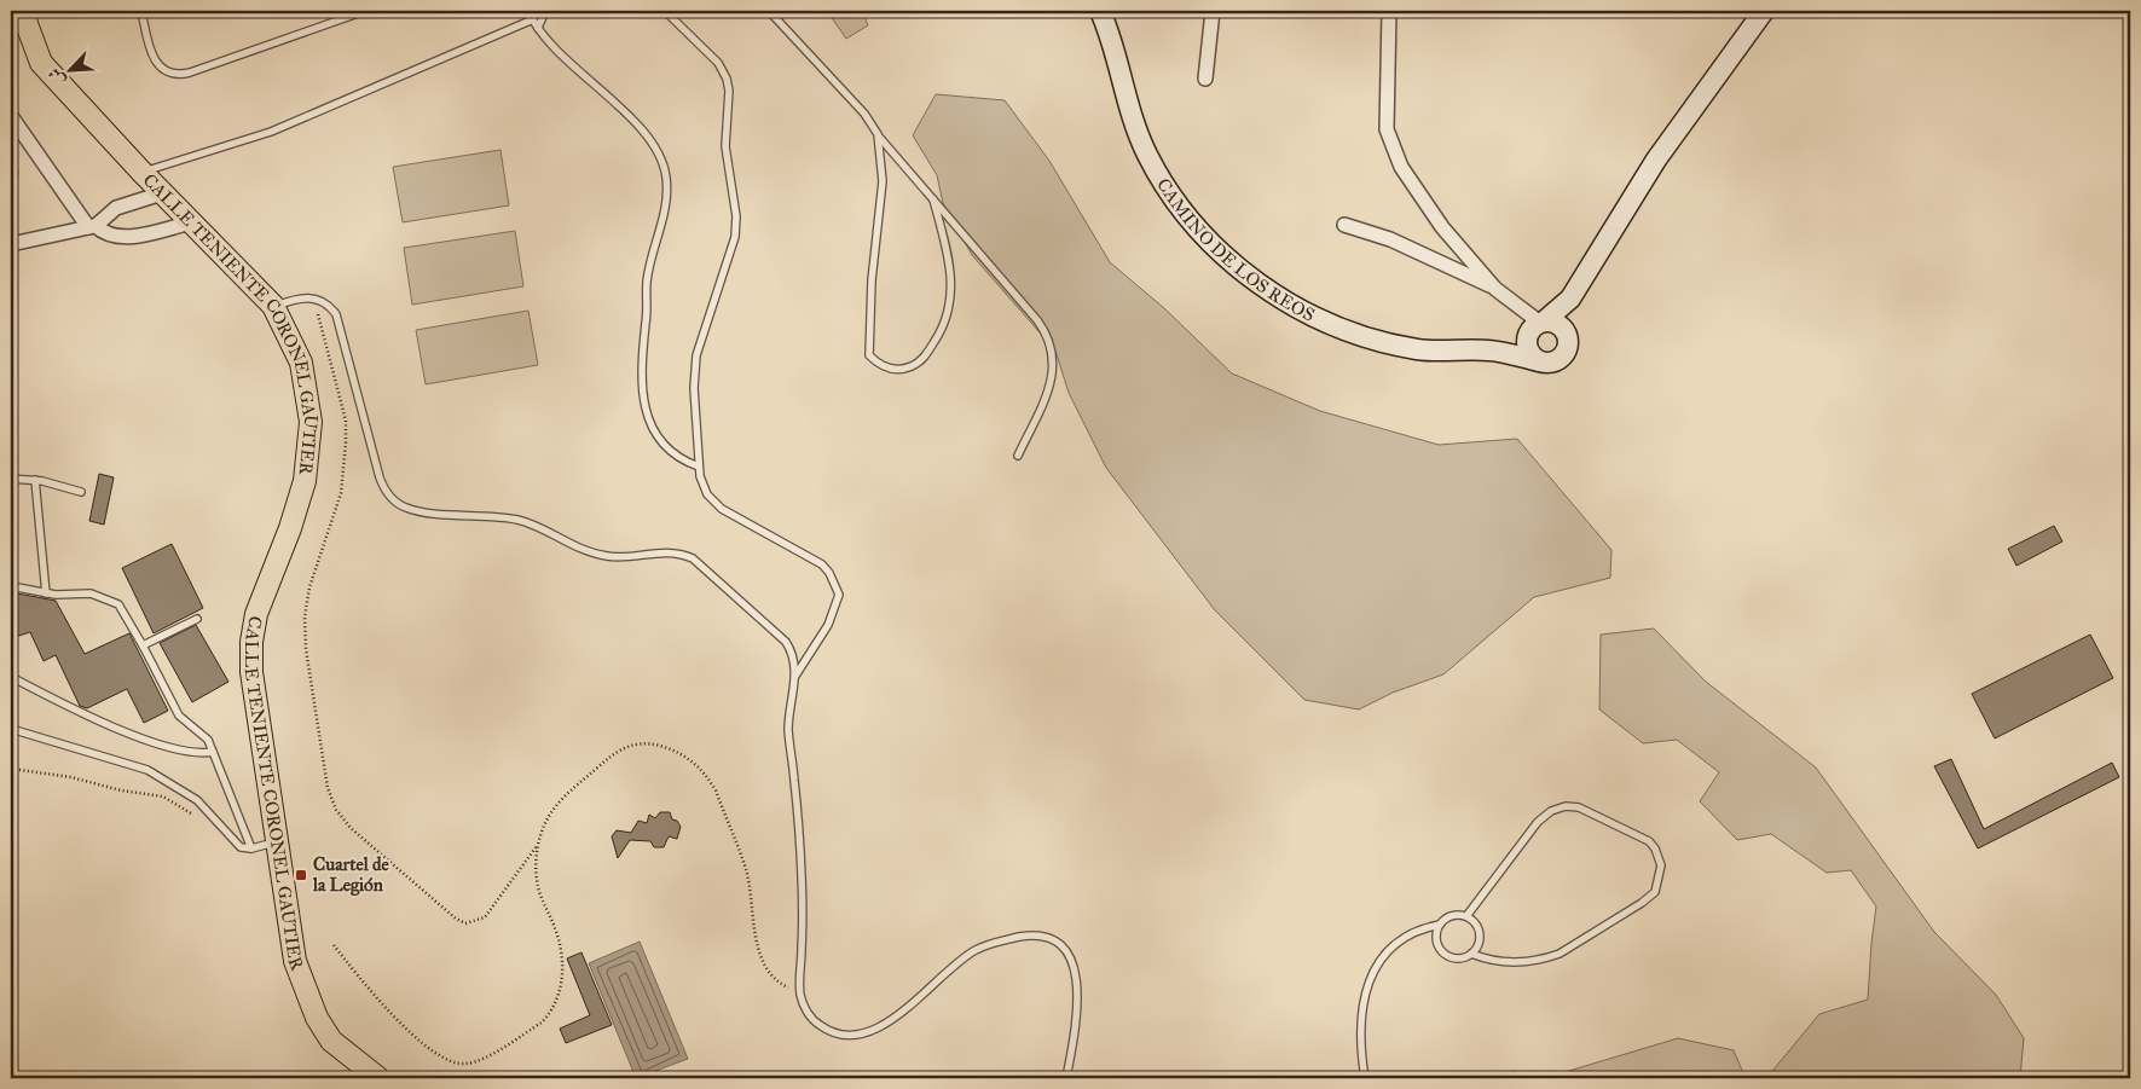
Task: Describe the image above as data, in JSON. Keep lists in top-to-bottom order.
{
  "streets": {
    "main road": ["CALLE TENIENTE CORONEL GAUTIER"],
    "street": ["CAMINO DE LOS REOS"]
  },
  "places": {
    "transit": ["Cuartel de la Legión"]
  },
  "north": "bottom left"
}
